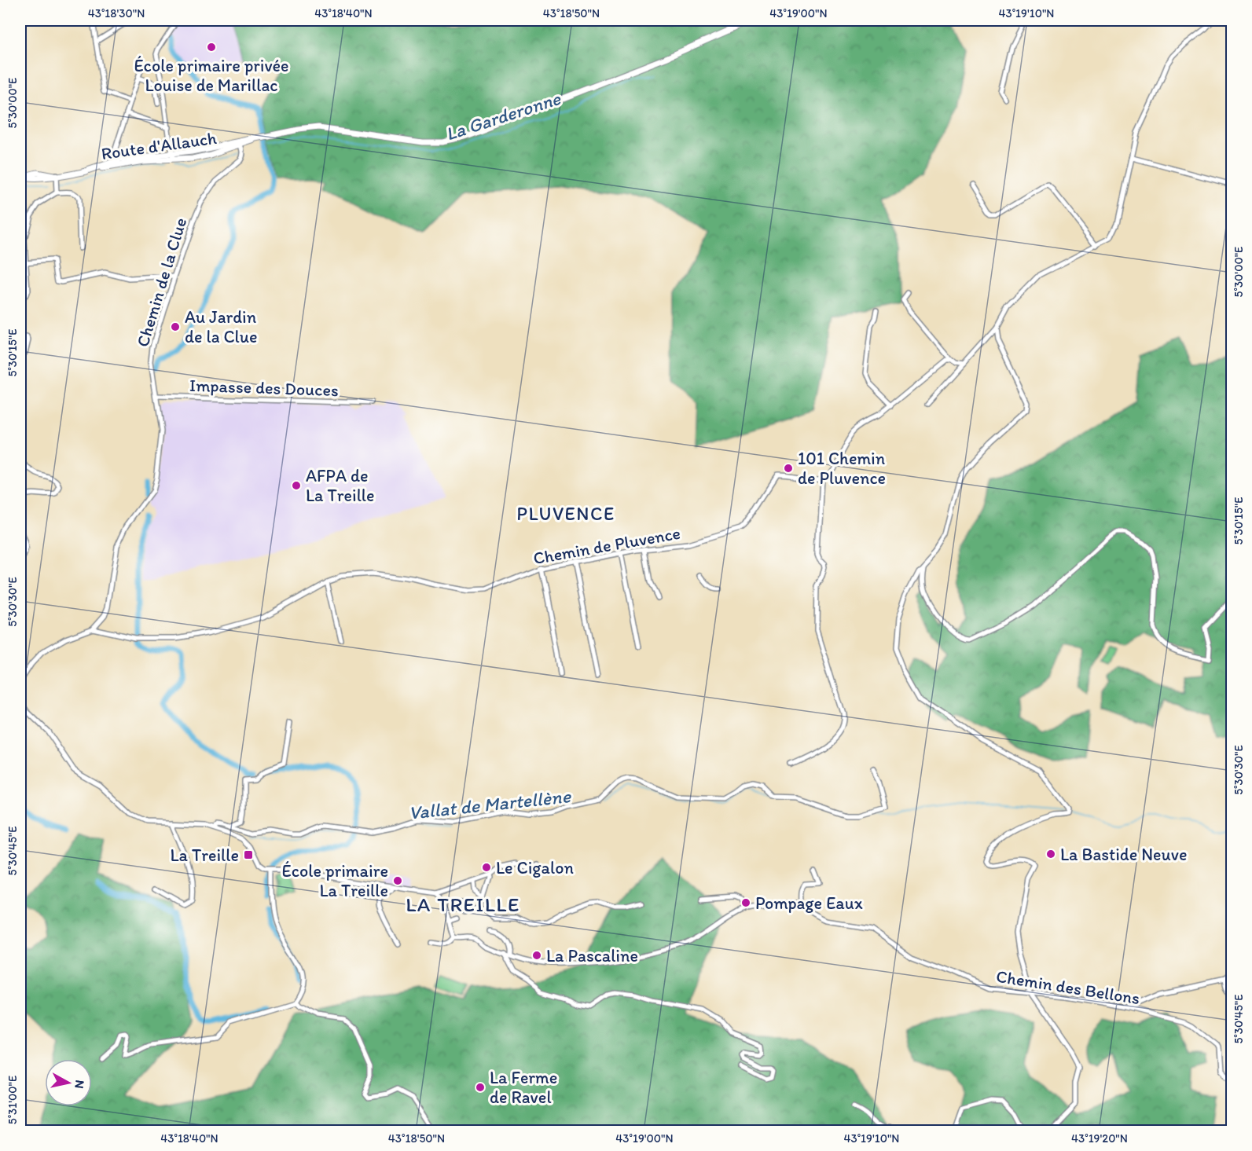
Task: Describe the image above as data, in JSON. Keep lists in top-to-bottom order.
{
  "streets": {
    "main road": ["Route d'Allauch"],
    "street": [
      "Chemin de la Clue",
      "Impasse des Douces",
      "Chemin de Pluvence",
      "Chemin des Bellons"
    ]
  },
  "crossings": [
    ["Route d'Allauch", "Chemin de la Clue"],
    ["Chemin de la Clue", "Impasse des Douces"],
    ["Chemin de la Clue", "Chemin de Pluvence"]
  ],
  "districts": ["PLUVENCE", "LA TREILLE"],
  "water": ["La Garderonne", "Vallat de Martellène"],
  "places": {
    "other": [
      "École primaire privée Louise de Marillac",
      "Au Jardin de la Clue",
      "101 Chemin de Pluvence",
      "AFPA de La Treille",
      "La Bastide Neuve",
      "Le Cigalon",
      "École primaire La Treille",
      "Pompage Eaux",
      "La Pascaline",
      "La Ferme de Ravel"
    ],
    "transit": ["La Treille"]
  },
  "north": "right",
  "coordinates": [
    "43°18'30\"N",
    "43°18'40\"N",
    "43°18'50\"N",
    "43°19'00\"N",
    "43°19'10\"N",
    "5°30'00\"E",
    "5°30'15\"E",
    "5°30'30\"E",
    "5°30'45\"E",
    "5°31'00\"E",
    "43°19'20\"N"
  ]
}
